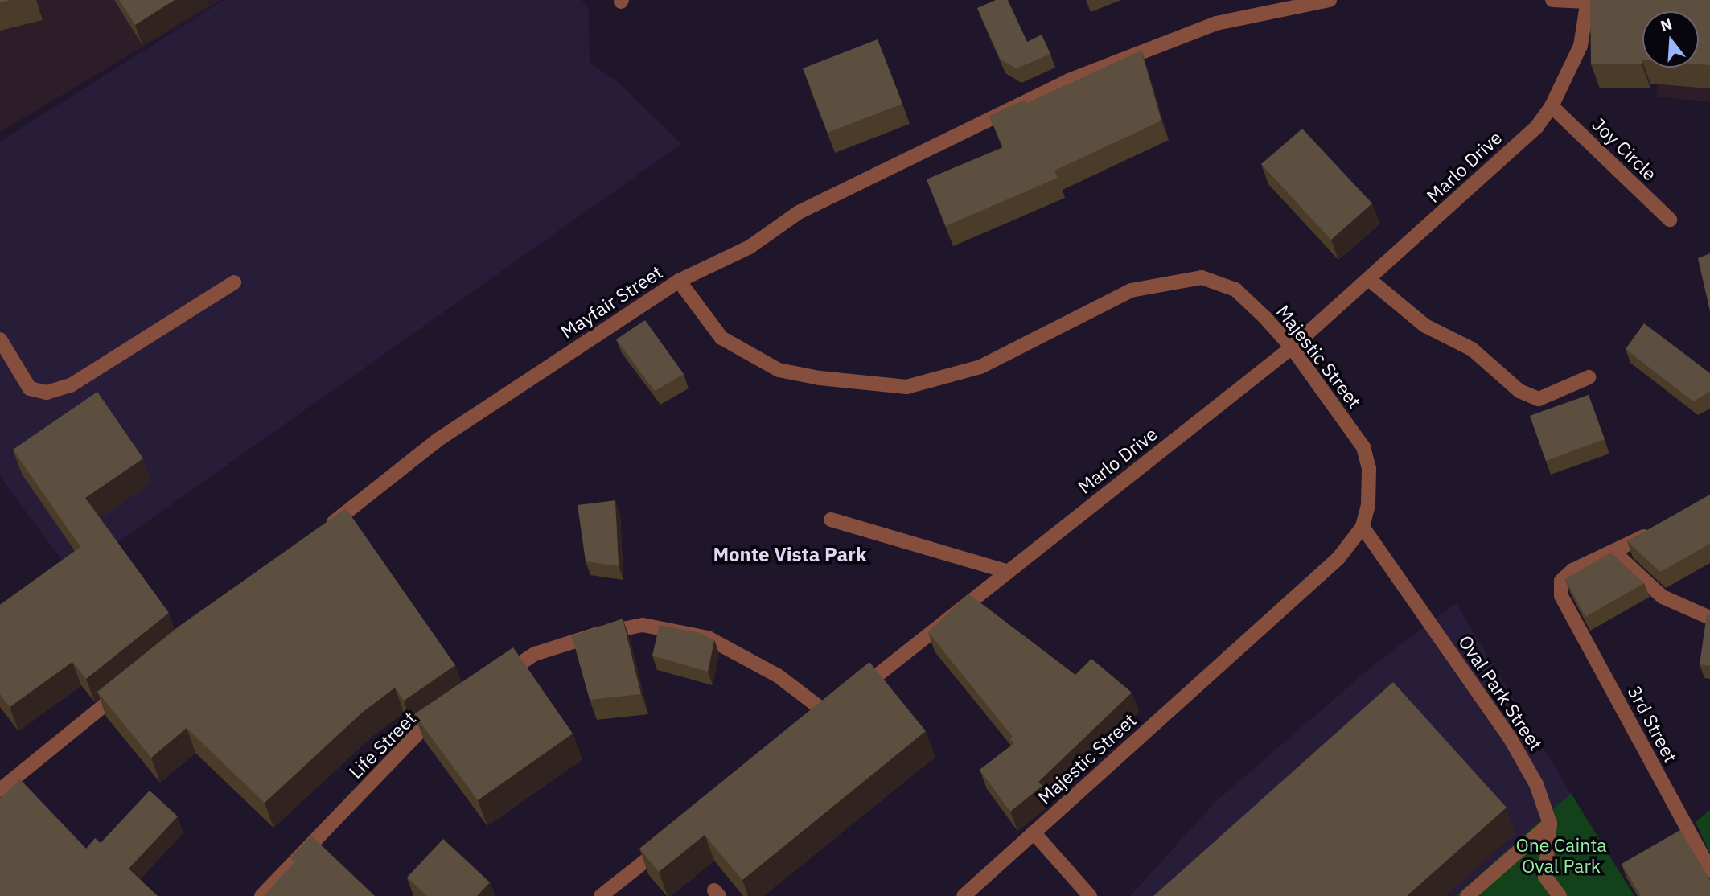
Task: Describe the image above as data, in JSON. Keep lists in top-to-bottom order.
{
  "streets": {
    "street": [
      "Joy Circle",
      "Marlo Drive",
      "Mayfair Street",
      "Majestic Street",
      "Oval Park Street",
      "3rd Street",
      "Life Street"
    ]
  },
  "crossings": [
    ["Joy Circle", "Marlo Drive"],
    ["Marlo Drive", "Majestic Street"],
    ["Mayfair Street", "Majestic Street"],
    ["Majestic Street", "Oval Park Street"]
  ],
  "districts": ["Monte Vista Park"],
  "parks": ["One Cainta Oval Park"],
  "north": "top"
}
